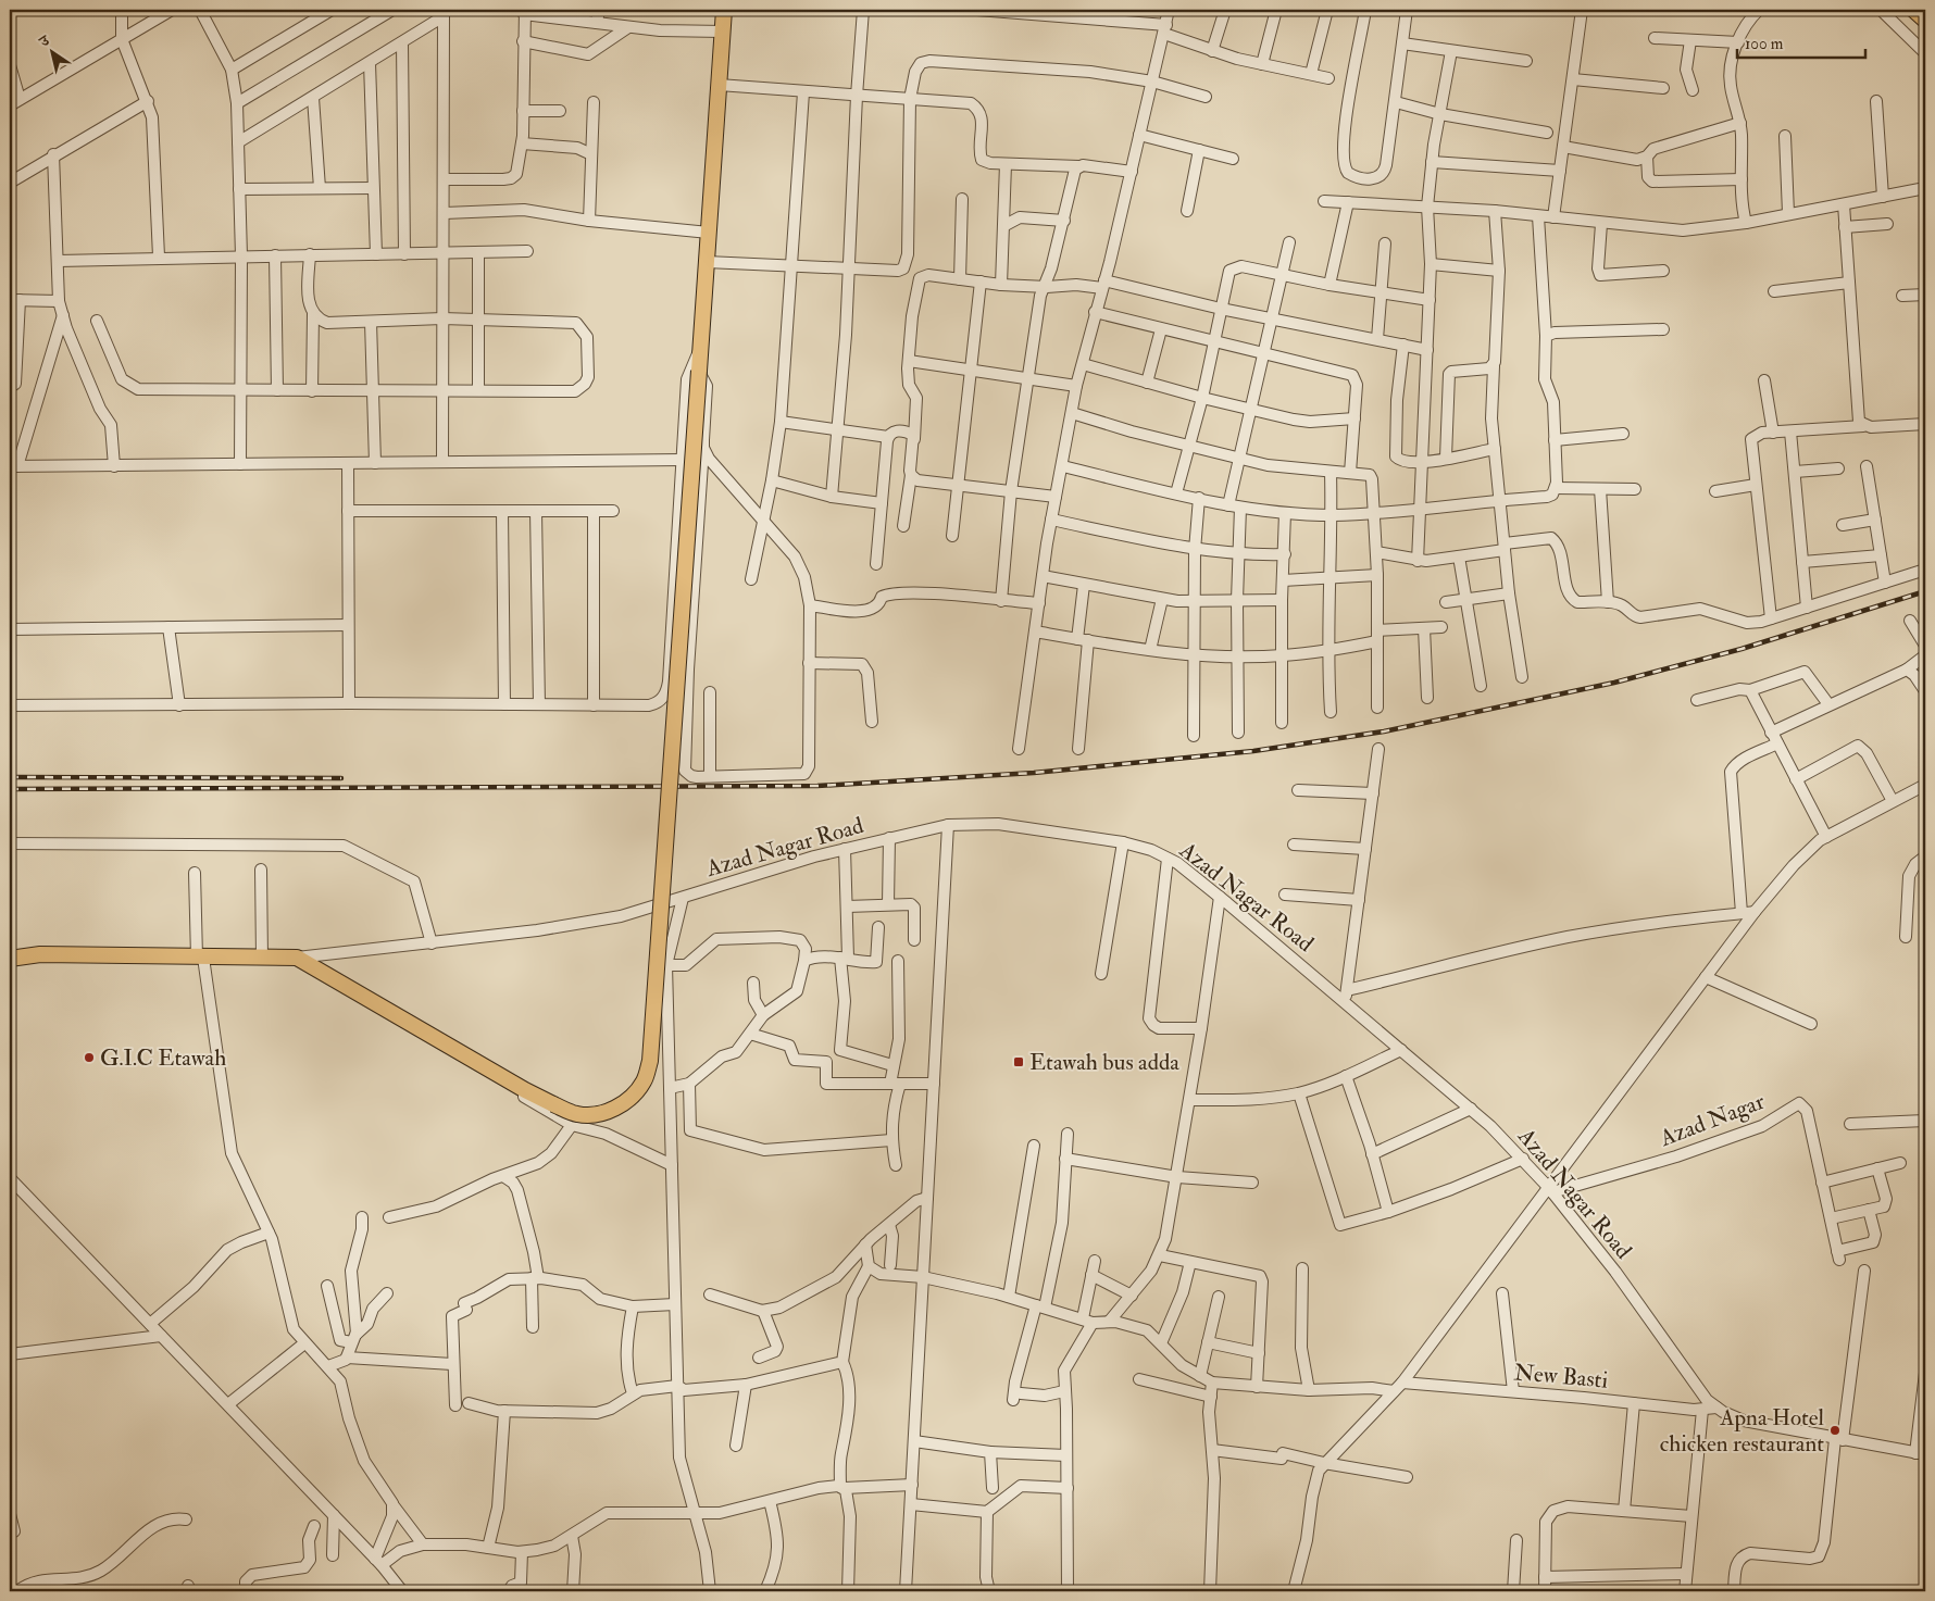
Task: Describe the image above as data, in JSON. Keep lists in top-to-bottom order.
{
  "streets": {
    "street": ["Azad Nagar Road", "Azad Nagar", "New Basti"]
  },
  "crossings": [
    ["Azad Nagar Road", "Azad Nagar"],
    ["Azad Nagar Road", "New Basti"]
  ],
  "places": {
    "other": ["G.I.C Etawah", "Apna Hotel chicken restaurant"],
    "transit": ["Etawah bus adda"]
  },
  "scale_bar": "100 m",
  "north": "top left"
}
